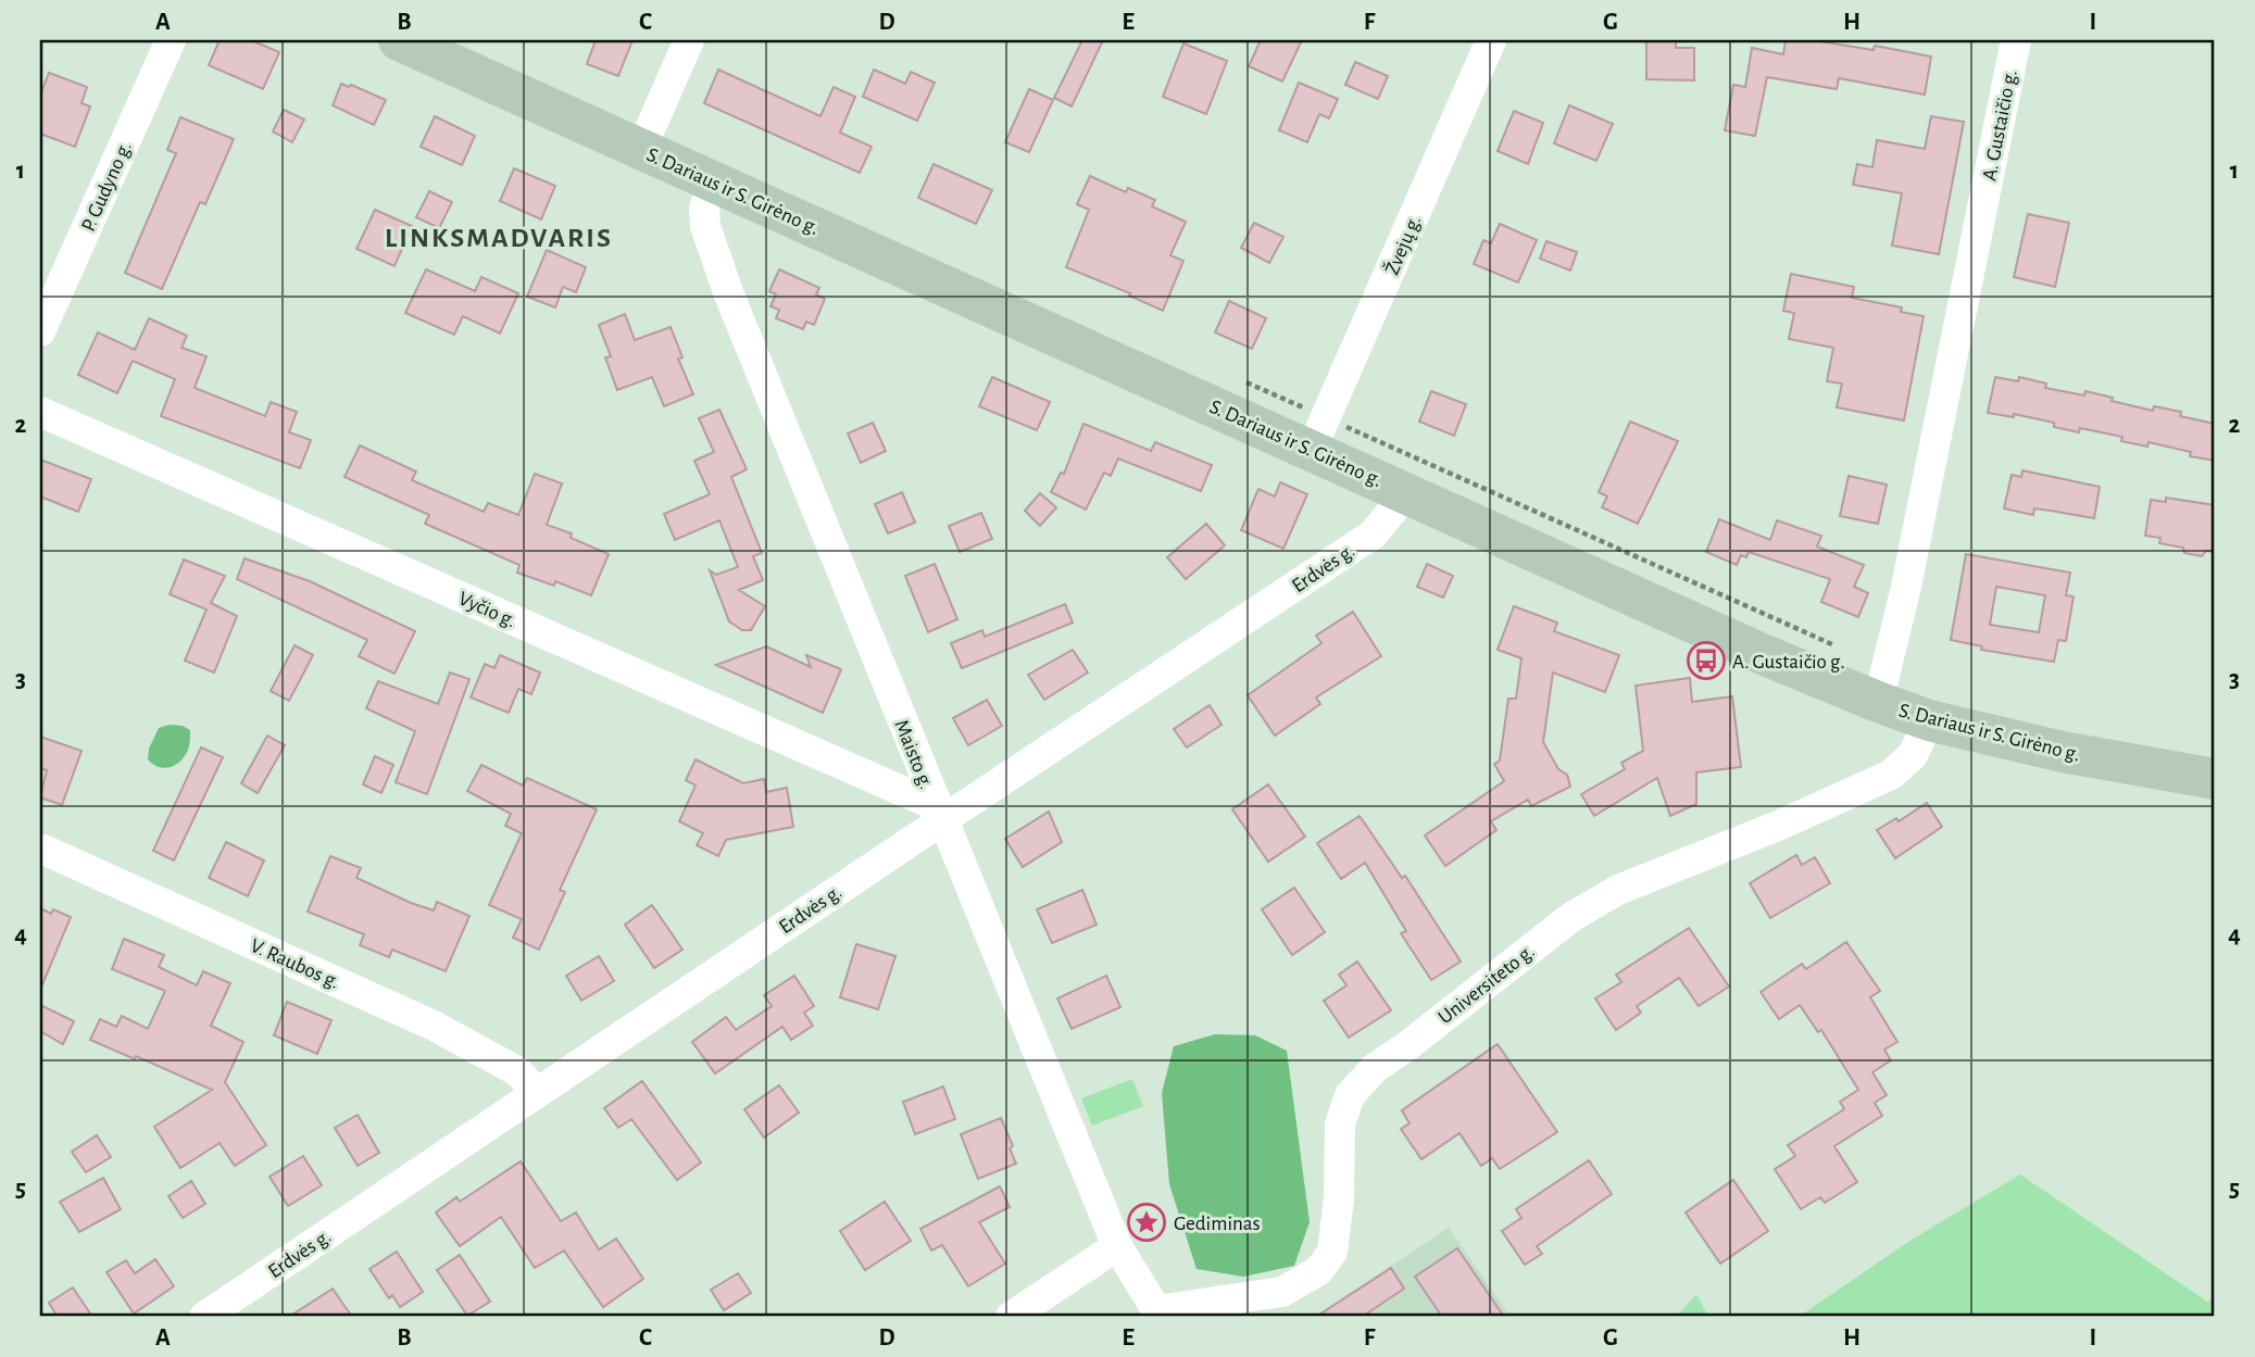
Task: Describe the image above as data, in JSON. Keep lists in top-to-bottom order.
{
  "streets": {
    "street": [
      "A. Gustaičio g.",
      "P. Gudyno g.",
      "S. Dariaus ir S. Girėno g.",
      "Žvejų g.",
      "Erdvės g.",
      "Vyčio g.",
      "Maisto g.",
      "V. Raubos g.",
      "Universiteto g."
    ]
  },
  "crossings": [
    ["A. Gustaičio g.", "S. Dariaus ir S. Girėno g."],
    ["S. Dariaus ir S. Girėno g.", "Žvejų g."],
    ["S. Dariaus ir S. Girėno g.", "Erdvės g."],
    ["S. Dariaus ir S. Girėno g.", "Maisto g."],
    ["S. Dariaus ir S. Girėno g.", "Universiteto g."],
    ["Erdvės g.", "Vyčio g."],
    ["Erdvės g.", "Maisto g."],
    ["Erdvės g.", "V. Raubos g."],
    ["Vyčio g.", "Maisto g."],
    ["Maisto g.", "Universiteto g."]
  ],
  "districts": ["LINKSMADVARIS"],
  "places": {
    "bus stop": ["A. Gustaičio g."],
    "place": ["Gediminas"]
  },
  "grid": {
    "columns": [
      "A",
      "B",
      "C",
      "D",
      "E",
      "F",
      "G",
      "H",
      "I"
    ],
    "rows": [
      "1",
      "2",
      "3",
      "4",
      "5"
    ]
  }
}
